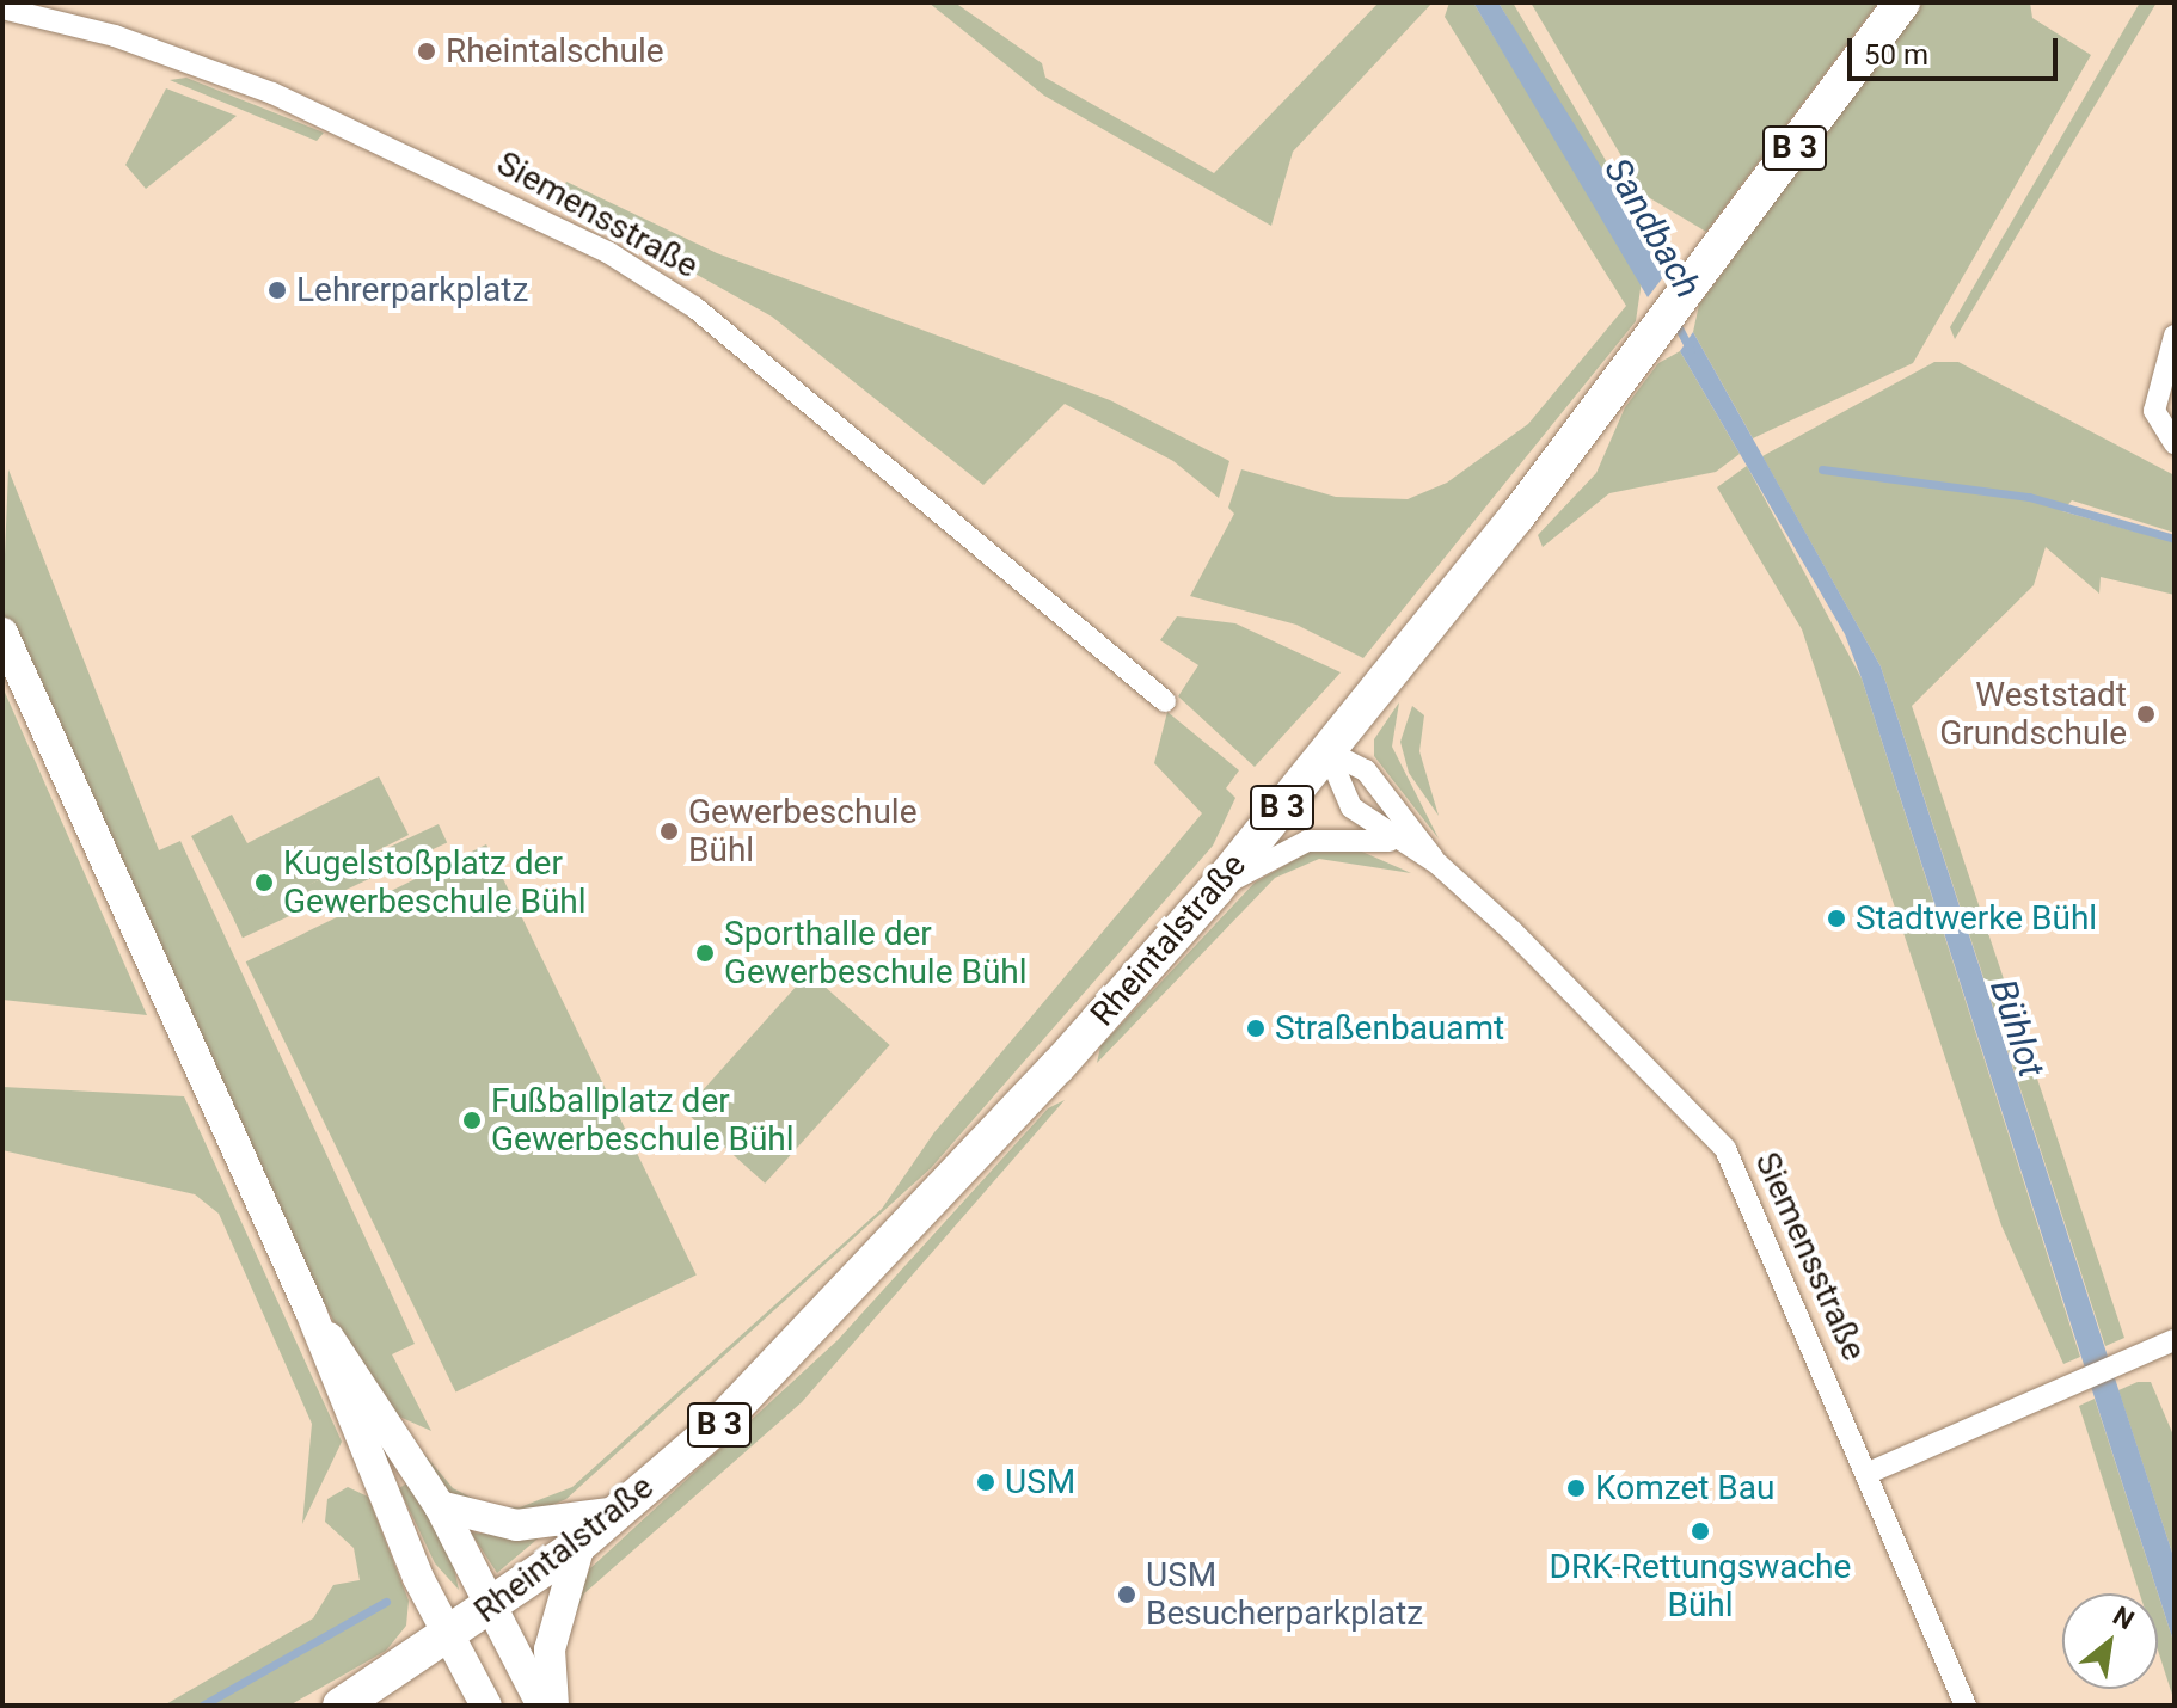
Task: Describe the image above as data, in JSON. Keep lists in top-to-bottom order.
{
  "streets": {
    "main road": ["B 3", "Rheintalstraße"],
    "street": ["Siemensstraße"]
  },
  "crossings": [
    ["Siemensstraße", "Rheintalstraße"]
  ],
  "water": ["Sandbach", "Bühlot"],
  "places": [
    "Rheintalschule",
    "Lehrerparkplatz",
    "Weststadt Grundschule",
    "Gewerbeschule Bühl",
    "Kugelstoßplatz der Gewerbeschule Bühl",
    "Stadtwerke Bühl",
    "Sporthalle der Gewerbeschule Bühl",
    "Straßenbauamt",
    "Fußballplatz der Gewerbeschule Bühl",
    "USM",
    "Komzet Bau",
    "DRK-Rettungswache Bühl",
    "USM Besucherparkplatz"
  ],
  "scale_bar": "50 m",
  "north": "top right"
}
